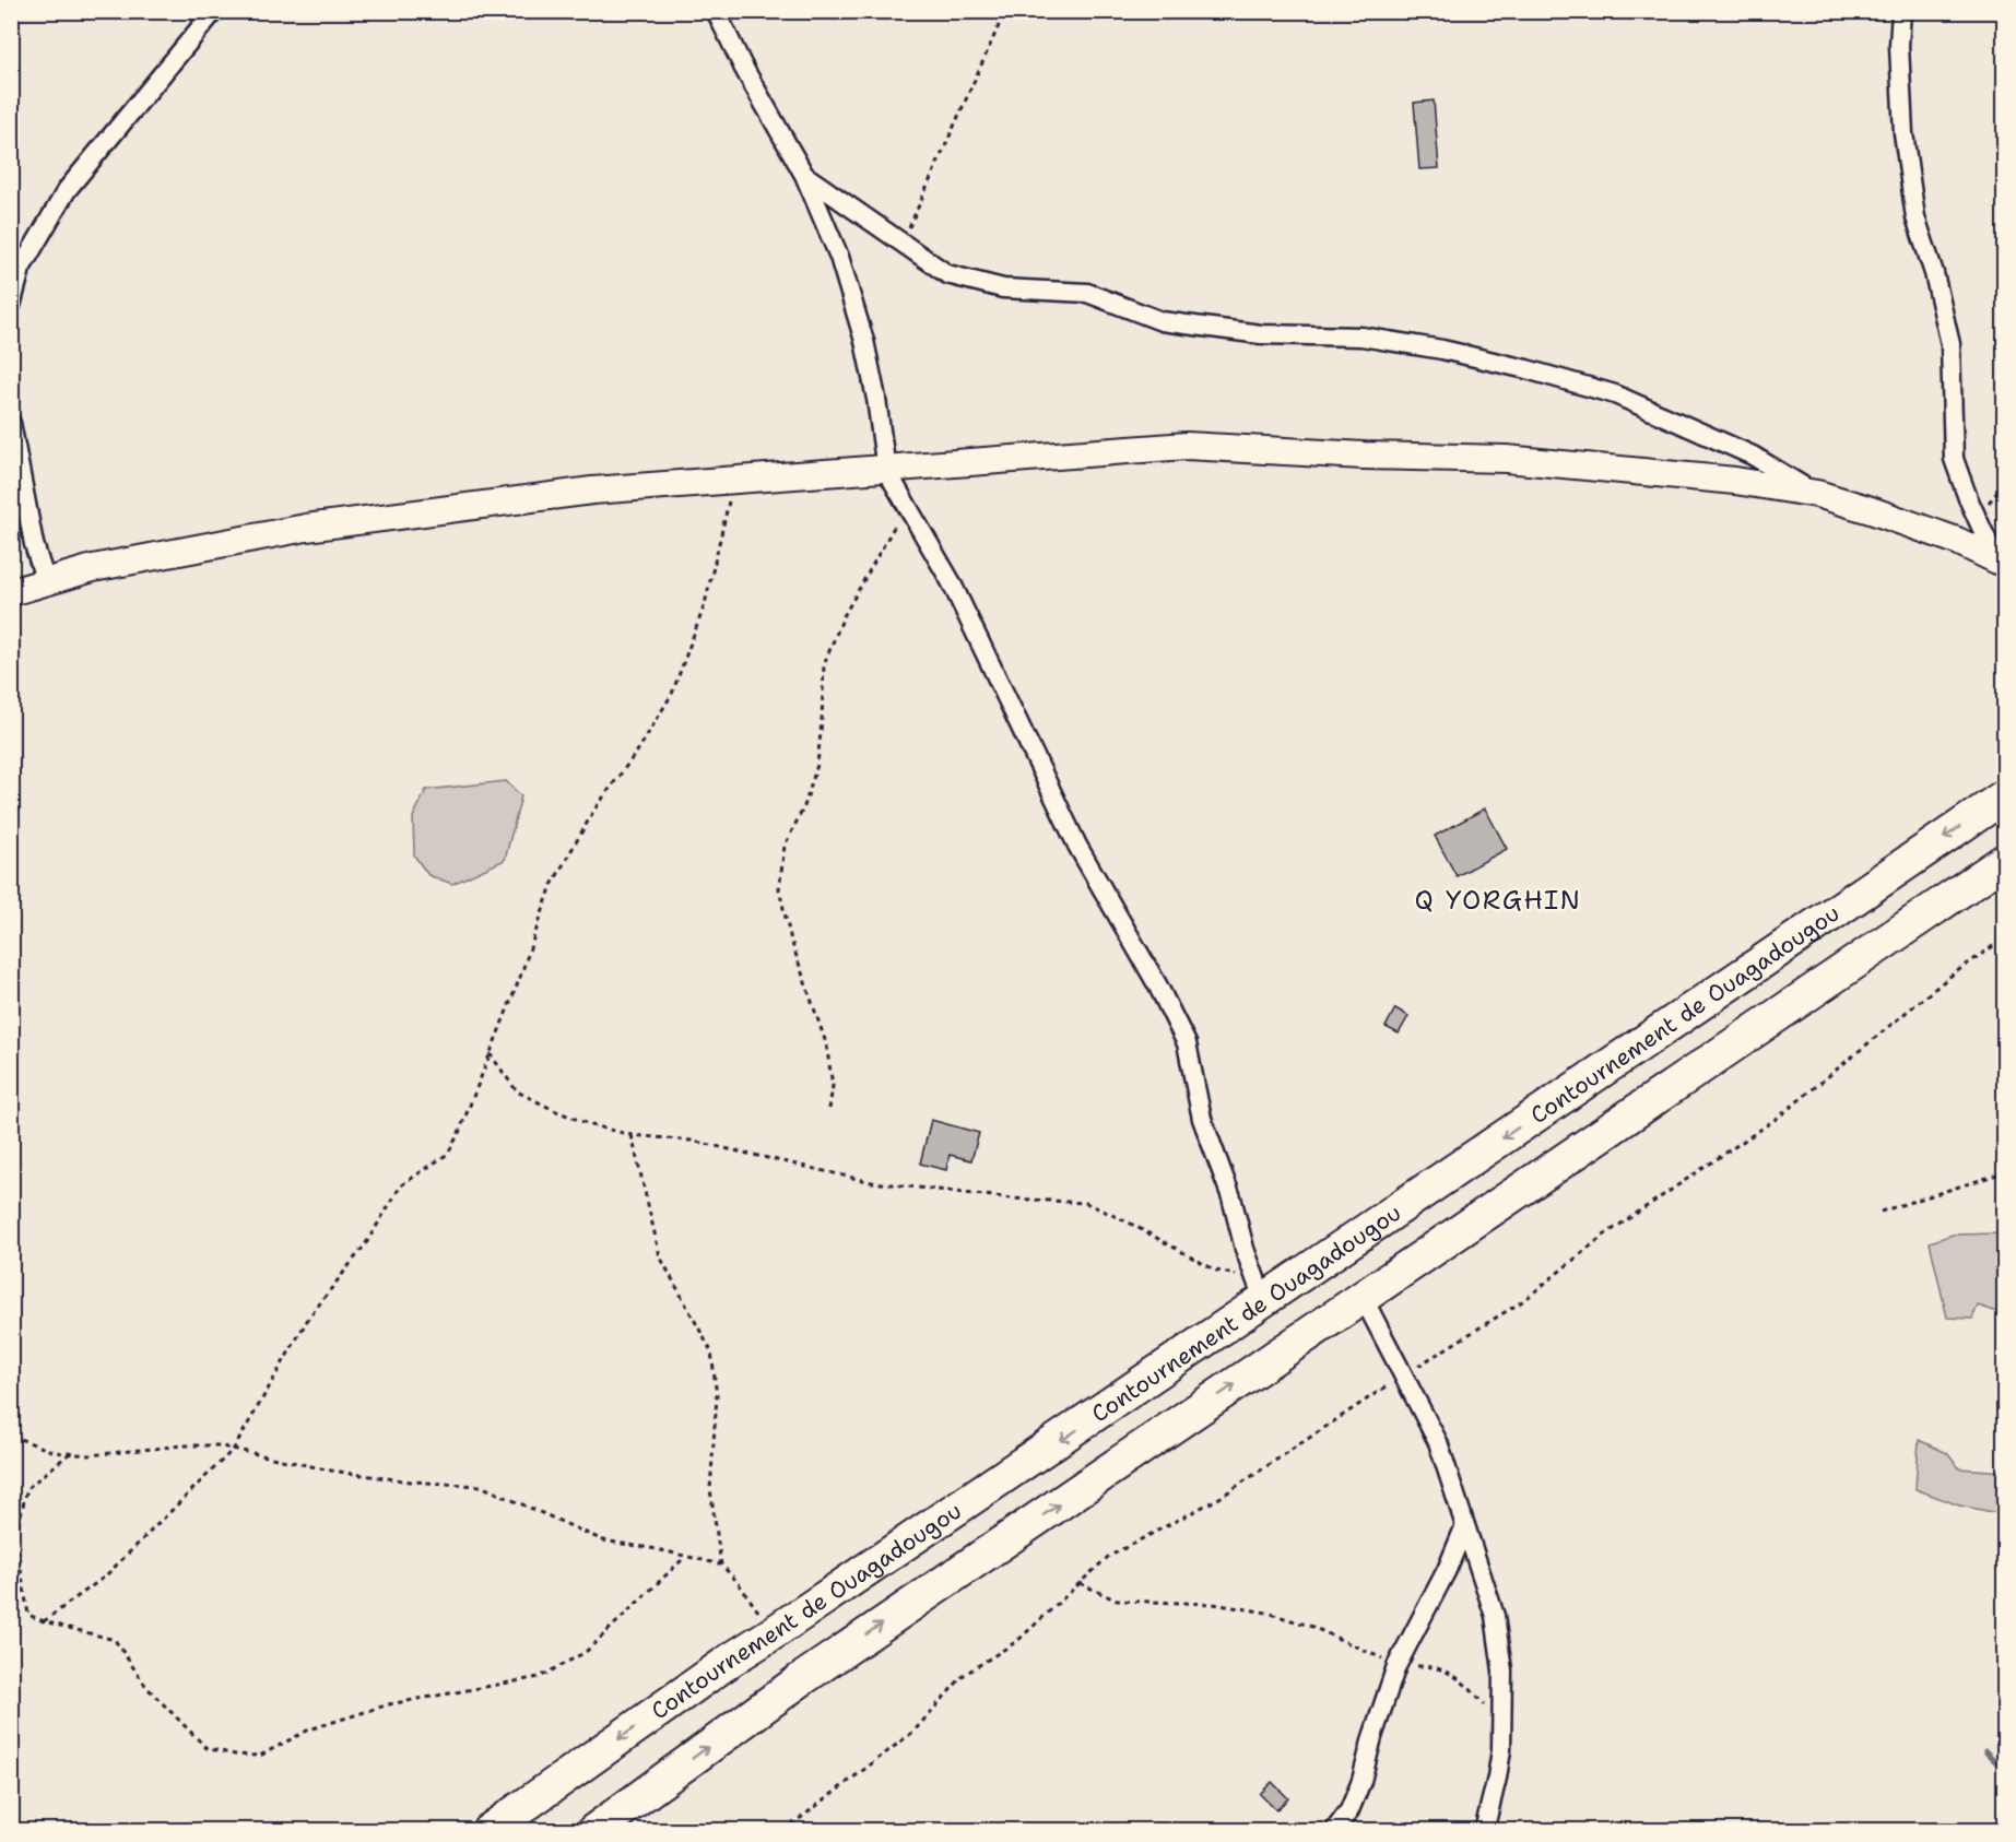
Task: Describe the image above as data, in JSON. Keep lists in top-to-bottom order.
{
  "streets": {
    "highway": ["Contournement de Ouagadougou"]
  },
  "districts": ["Q YORGHIN"]
}
